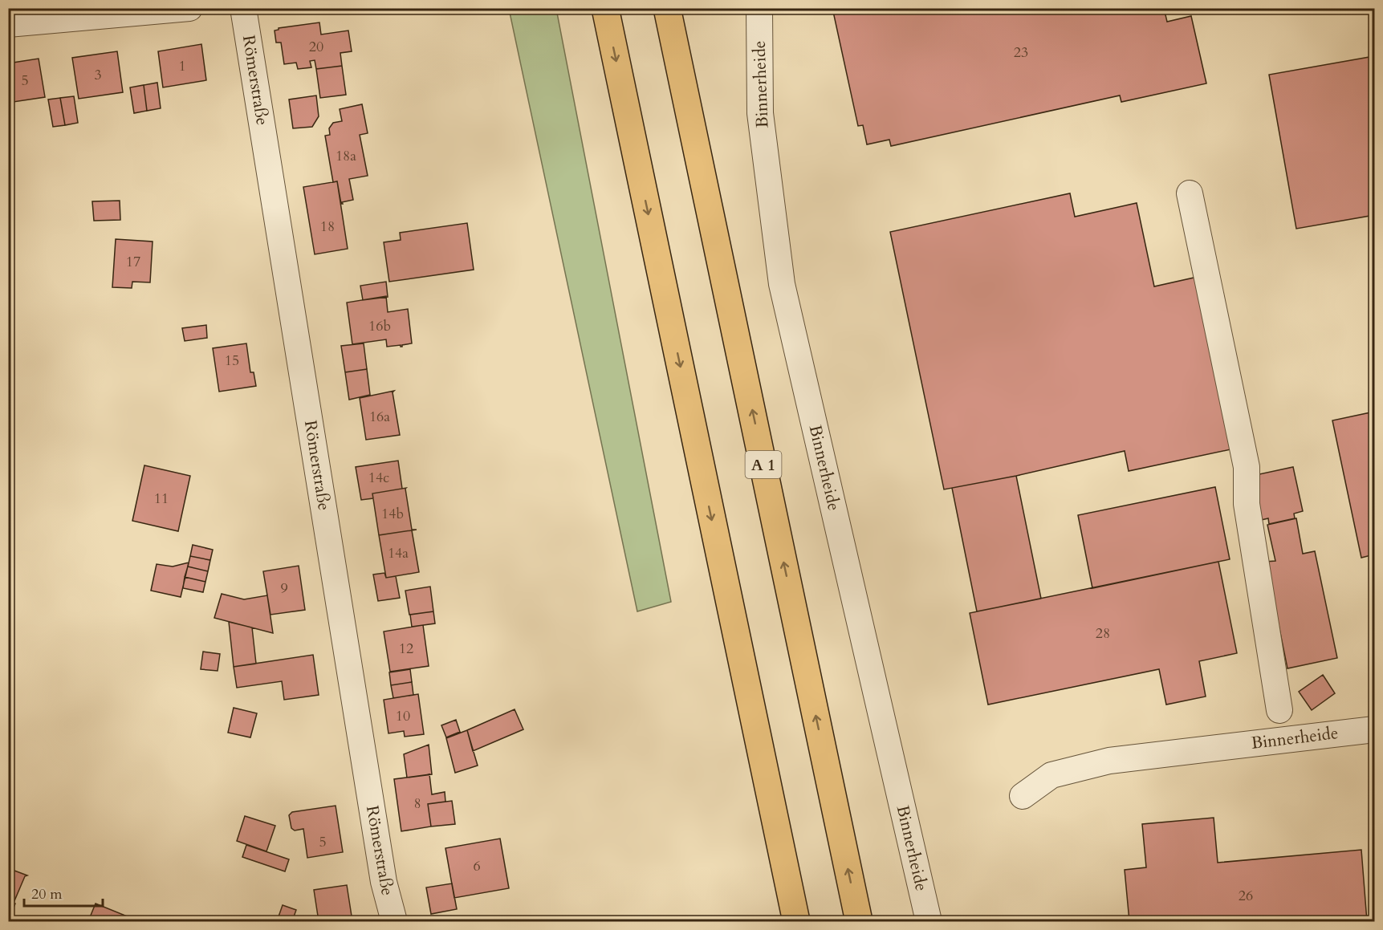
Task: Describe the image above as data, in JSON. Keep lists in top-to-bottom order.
{
  "streets": {
    "highway": ["A 1"],
    "street": ["Römerstraße", "Binnerheide"]
  },
  "house_numbers": [
    "20",
    "23",
    "1",
    "3",
    "5",
    "18a",
    "18",
    "17",
    "16b",
    "15",
    "16a",
    "14c",
    "11",
    "14b",
    "14a",
    "9",
    "28",
    "12",
    "10",
    "8",
    "5",
    "6",
    "26"
  ],
  "scale_bar": "20 m"
}
